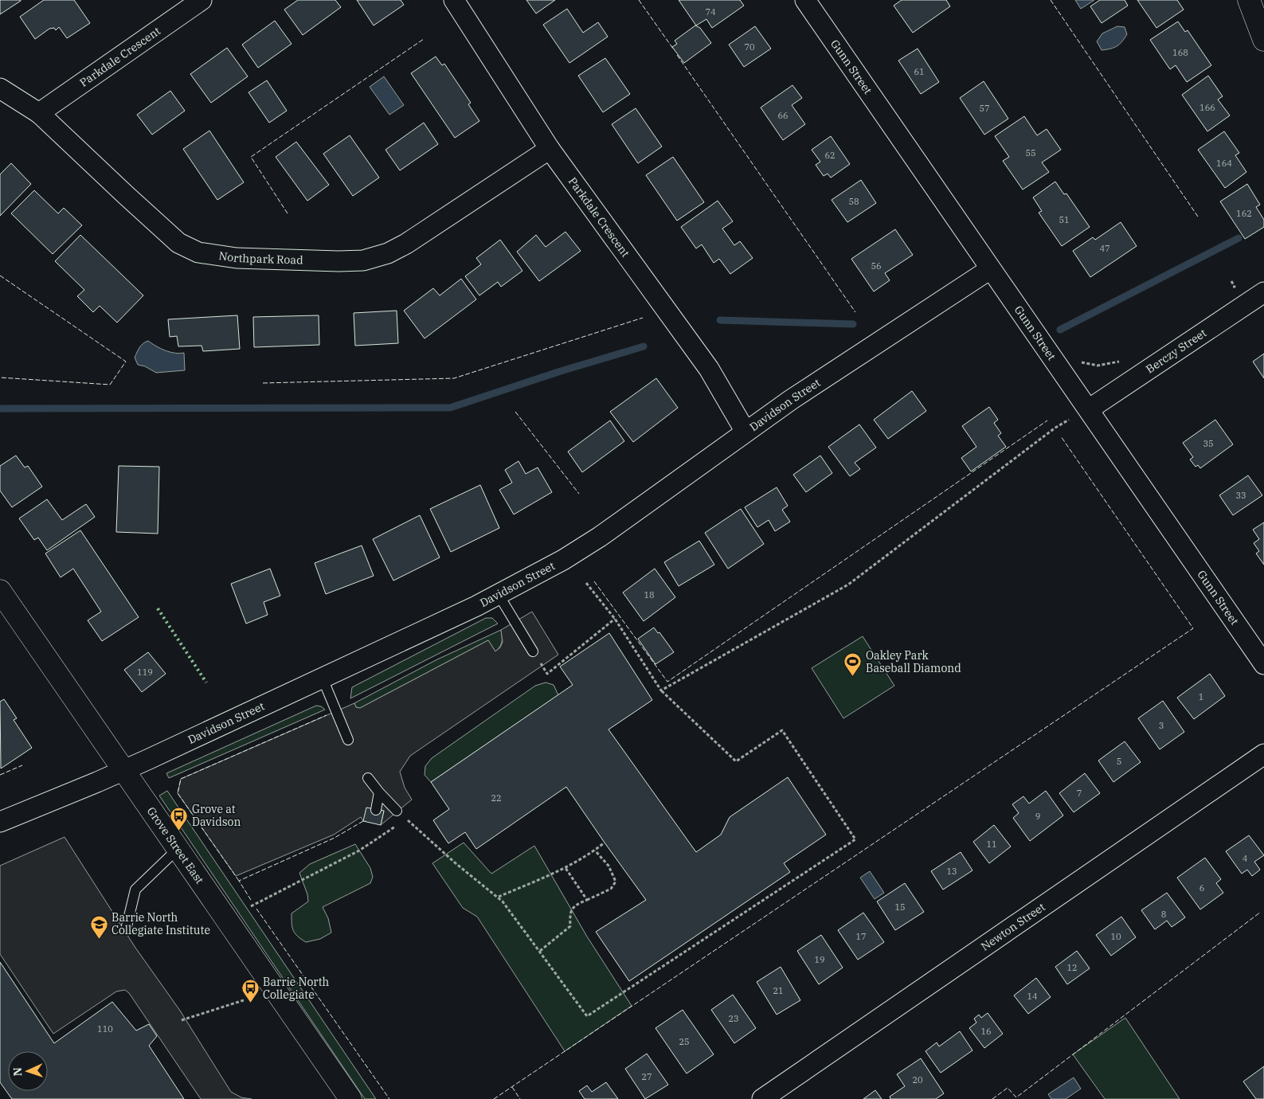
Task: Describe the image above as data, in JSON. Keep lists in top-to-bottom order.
{
  "streets": {
    "street": [
      "Parkdale Crescent",
      "Gunn Street",
      "Northpark Road",
      "Berczy Street",
      "Davidson Street",
      "Grove Street East",
      "Newton Street"
    ]
  },
  "crossings": [
    ["Parkdale Crescent", "Northpark Road"],
    ["Parkdale Crescent", "Davidson Street"],
    ["Gunn Street", "Berczy Street"],
    ["Gunn Street", "Davidson Street"],
    ["Davidson Street", "Grove Street East"]
  ],
  "places": {
    "sports": ["Oakley Park Baseball Diamond"],
    "bus stop": ["Grove at Davidson", "Barrie North Collegiate"],
    "school or university": ["Barrie North Collegiate Institute"]
  },
  "house_numbers": [
    "74",
    "70",
    "168",
    "61",
    "166",
    "57",
    "66",
    "55",
    "62",
    "164",
    "58",
    "162",
    "51",
    "47",
    "56",
    "35",
    "33",
    "18",
    "119",
    "1",
    "3",
    "5",
    "7",
    "22",
    "9",
    "11",
    "4",
    "13",
    "6",
    "15",
    "8",
    "17",
    "10",
    "19",
    "12",
    "21",
    "14",
    "23",
    "110",
    "16",
    "25",
    "27",
    "20"
  ],
  "north": "left"
}
